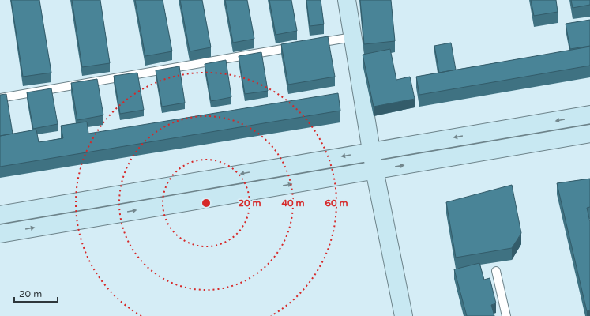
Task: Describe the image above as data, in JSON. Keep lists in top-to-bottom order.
{
  "scale_bar": "20 m",
  "rings": ["20 m", "40 m", "60 m"]
}
